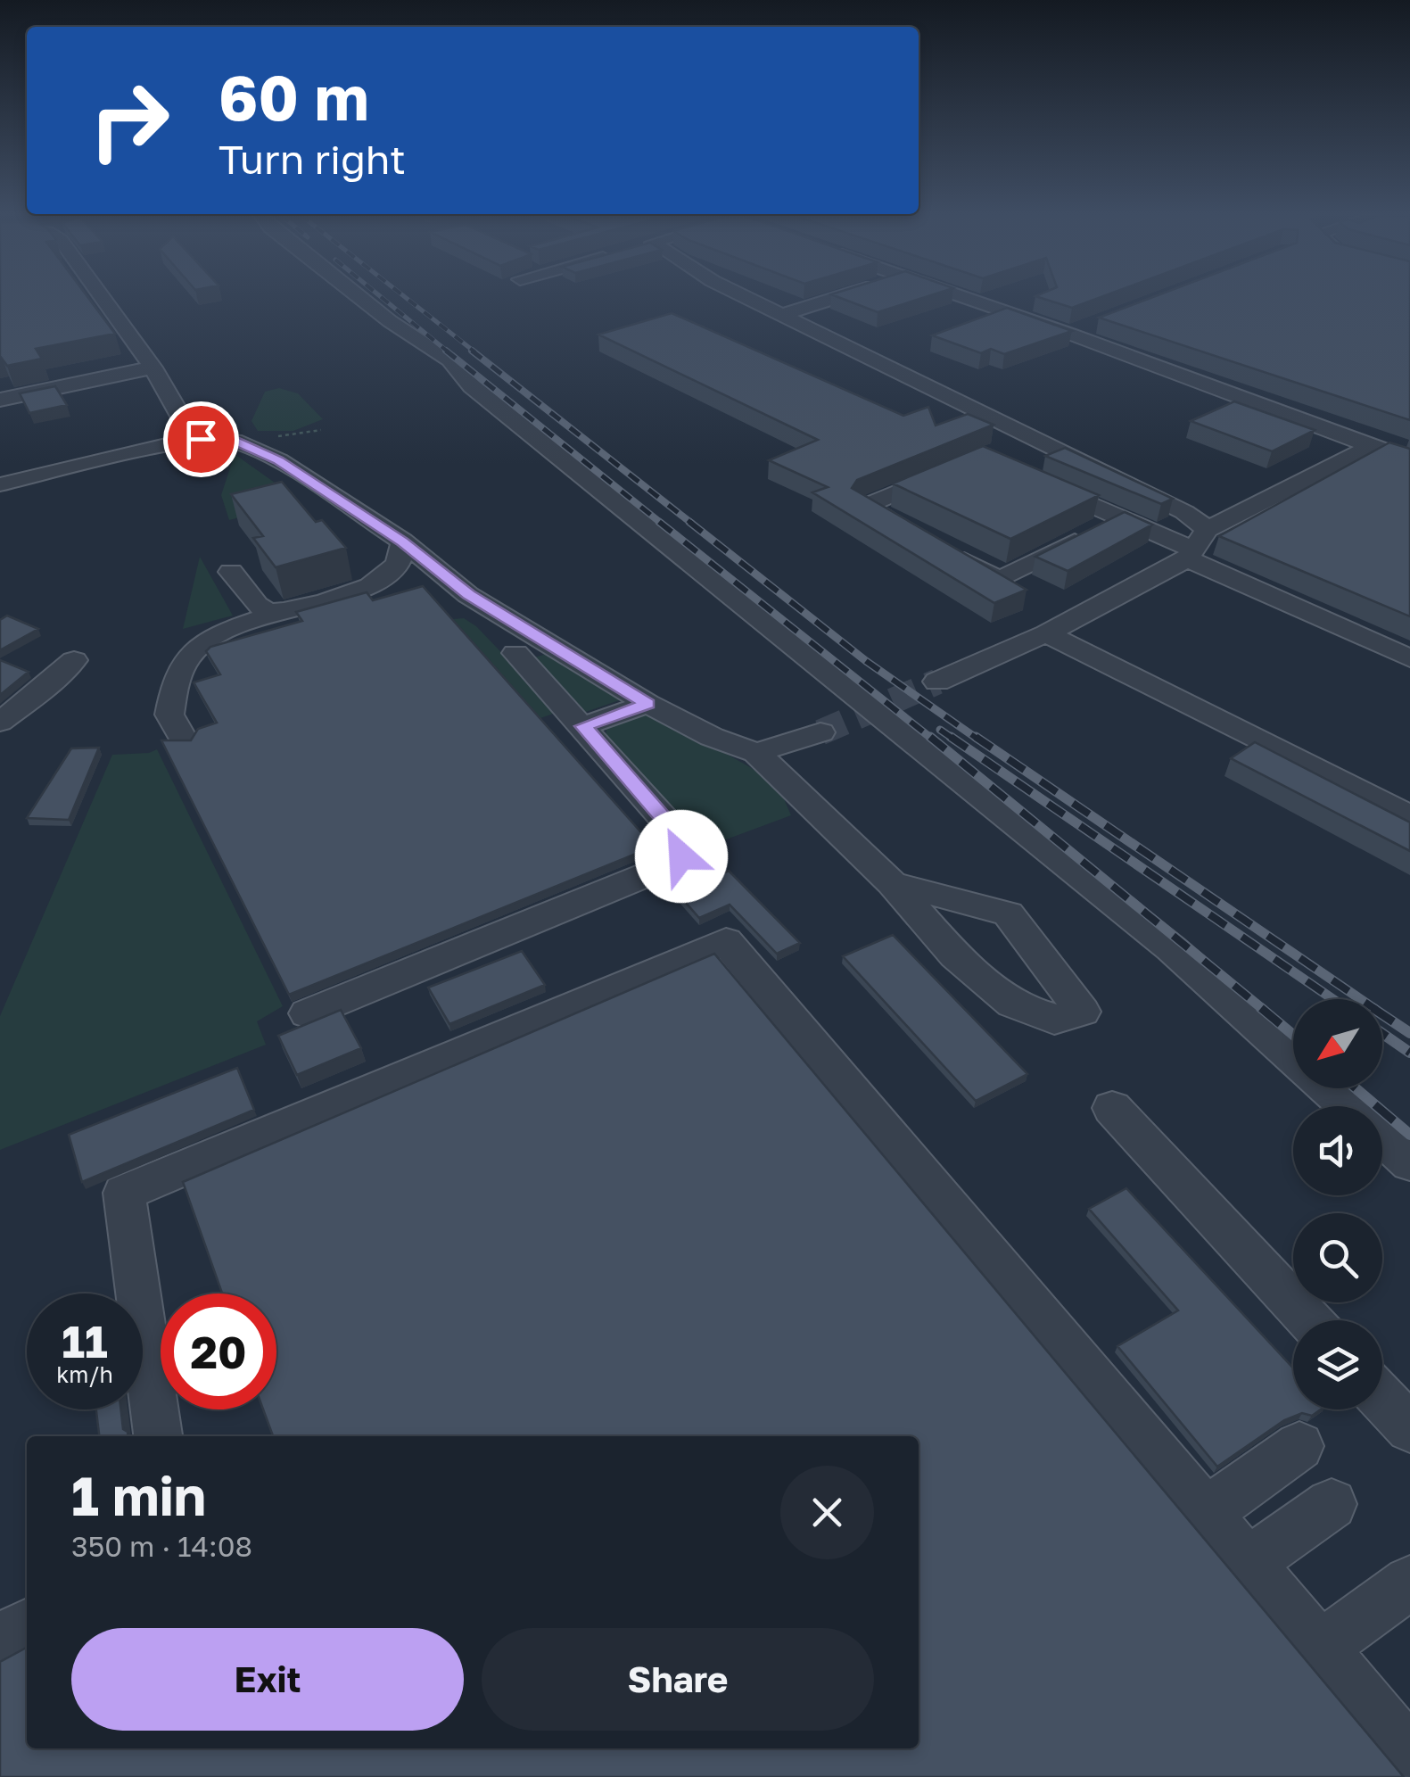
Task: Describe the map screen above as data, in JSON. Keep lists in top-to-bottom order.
{
  "north": "bottom left",
  "page": {
    "turn": ["60 m", "Turn right"],
    "speed": "11 km/h",
    "limit": "20",
    "heading": ["1 min", "350 m · 14:08"],
    "buttons": ["Exit", "Share"]
  }
}
